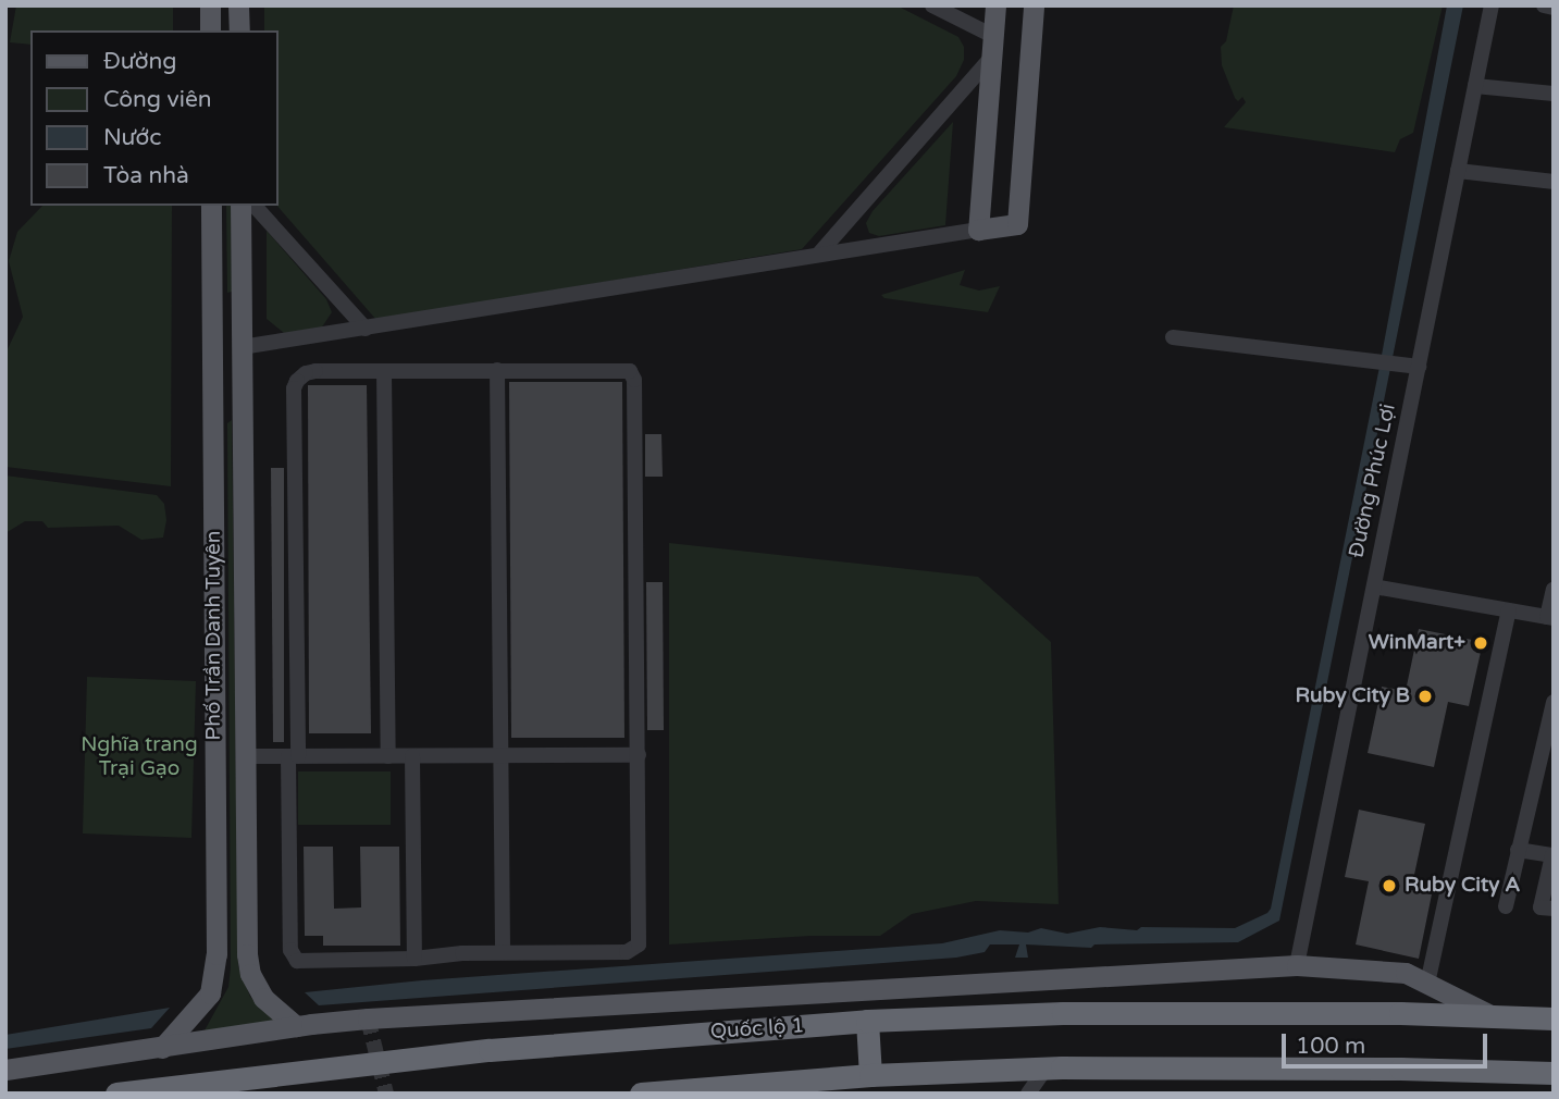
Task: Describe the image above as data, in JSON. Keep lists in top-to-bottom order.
{
  "streets": {
    "highway": ["Quốc lộ 1"],
    "main road": ["Phố Trần Danh Tuyên"],
    "street": ["Đường Phúc Lợi"]
  },
  "parks": ["Nghĩa trang Trại Gạo"],
  "places": ["WinMart+", "Ruby City B", "Ruby City A"],
  "legend": [
    "Đường",
    "Công viên",
    "Nước",
    "Tòa nhà"
  ],
  "scale_bar": "100 m"
}
